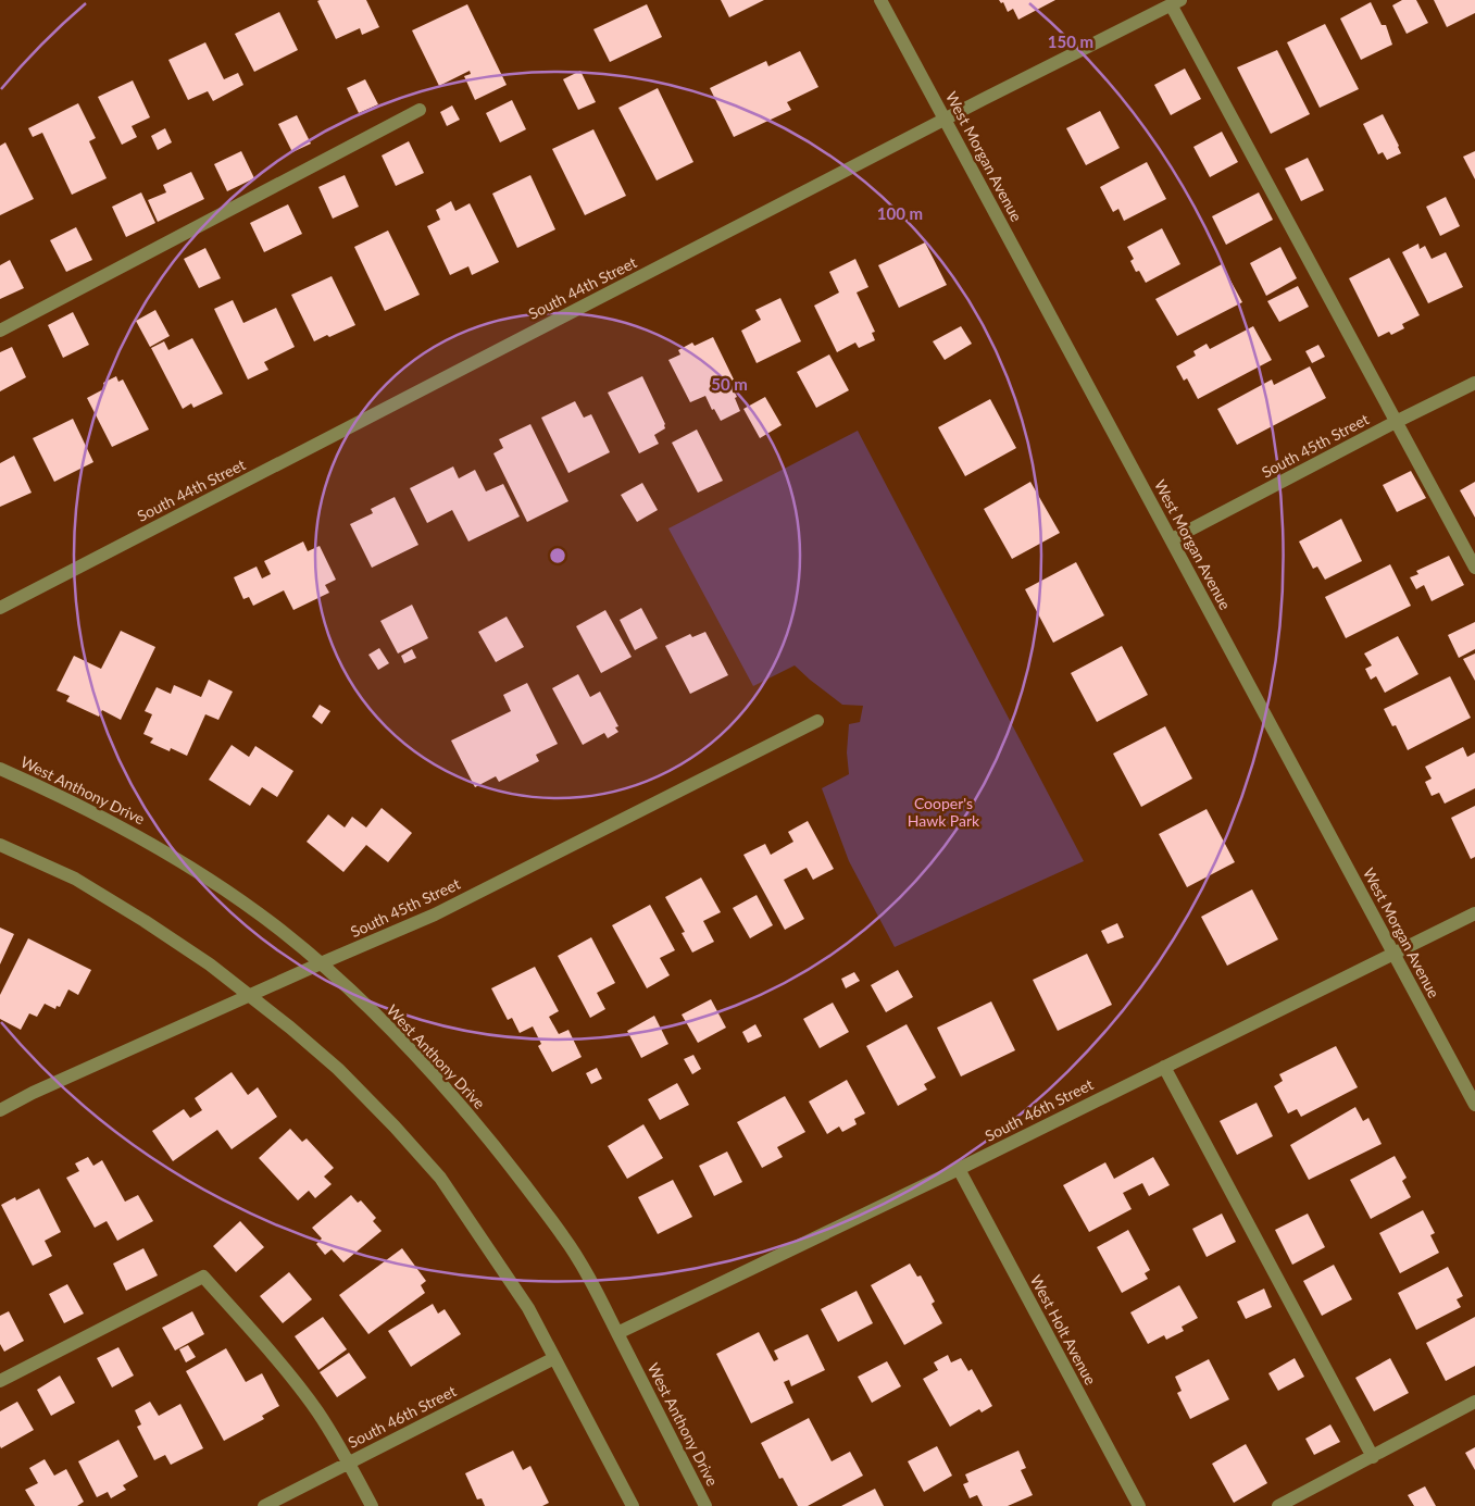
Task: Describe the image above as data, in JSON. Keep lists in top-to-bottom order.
{
  "streets": {
    "street": [
      "West Morgan Avenue",
      "South 44th Street",
      "South 45th Street",
      "West Anthony Drive",
      "South 46th Street",
      "West Holt Avenue"
    ]
  },
  "crossings": [
    ["West Morgan Avenue", "South 44th Street"],
    ["West Morgan Avenue", "South 45th Street"],
    ["West Morgan Avenue", "South 46th Street"],
    ["South 45th Street", "West Anthony Drive"],
    ["West Anthony Drive", "South 46th Street"],
    ["South 46th Street", "West Holt Avenue"]
  ],
  "parks": ["Cooper's Hawk Park"],
  "rings": ["150 m", "100 m", "50 m"]
}
